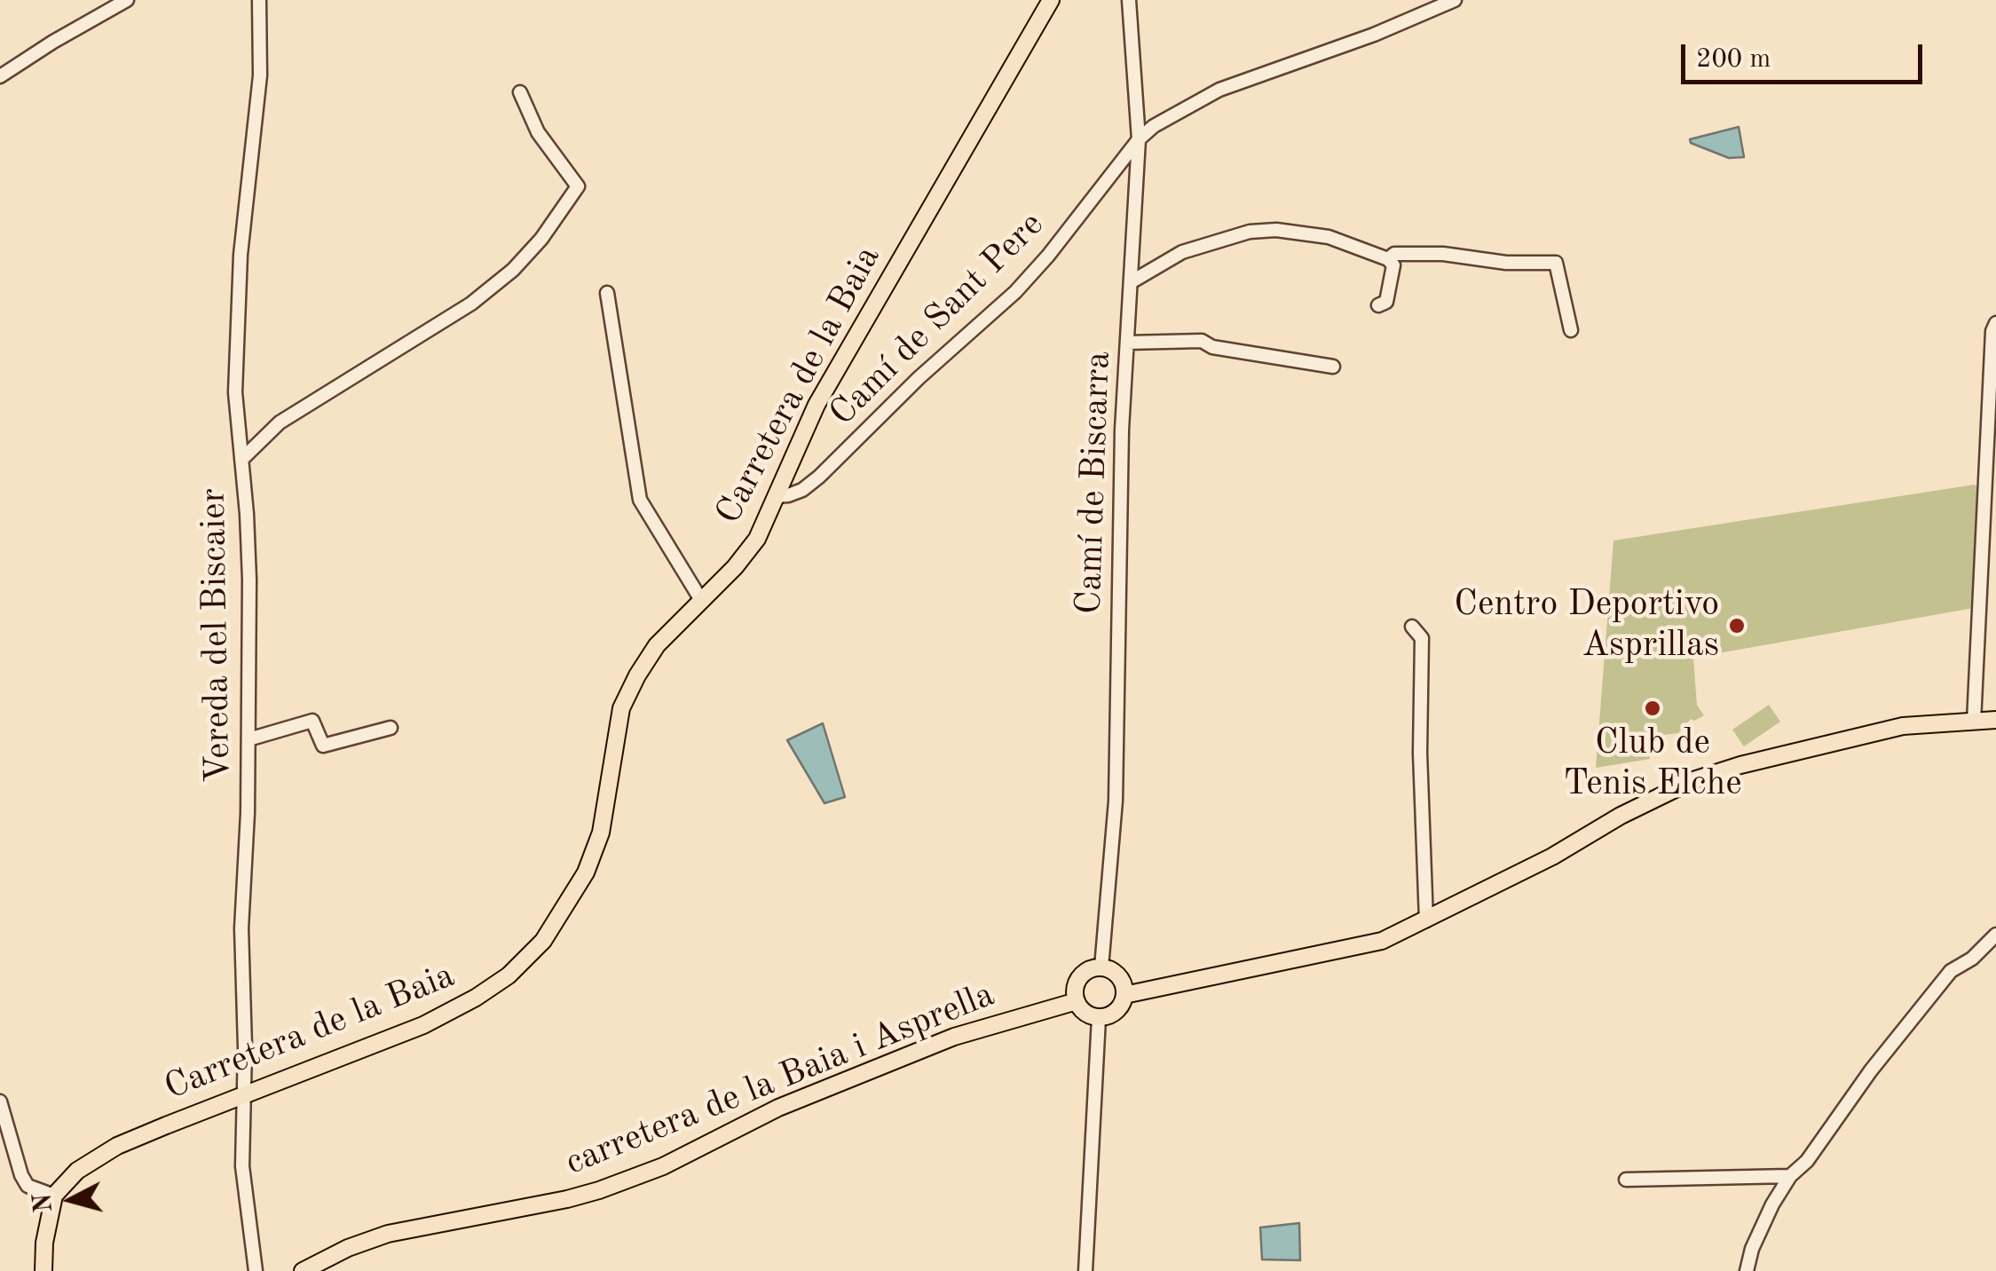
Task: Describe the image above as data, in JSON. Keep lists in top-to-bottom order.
{
  "streets": {
    "main road": ["Carretera de la Baia", "carretera de la Baia i Asprella"],
    "street": ["Camí de Sant Pere", "Camí de Biscarra", "Vereda del Biscaier"]
  },
  "crossings": [
    ["Camí de Sant Pere", "Carretera de la Baia"],
    ["Camí de Sant Pere", "Camí de Biscarra"],
    ["Carretera de la Baia", "Vereda del Biscaier"],
    ["Camí de Biscarra", "carretera de la Baia i Asprella"]
  ],
  "places": ["Centro Deportivo Asprillas", "Club de Tenis Elche"],
  "scale_bar": "200 m",
  "north": "left"
}
